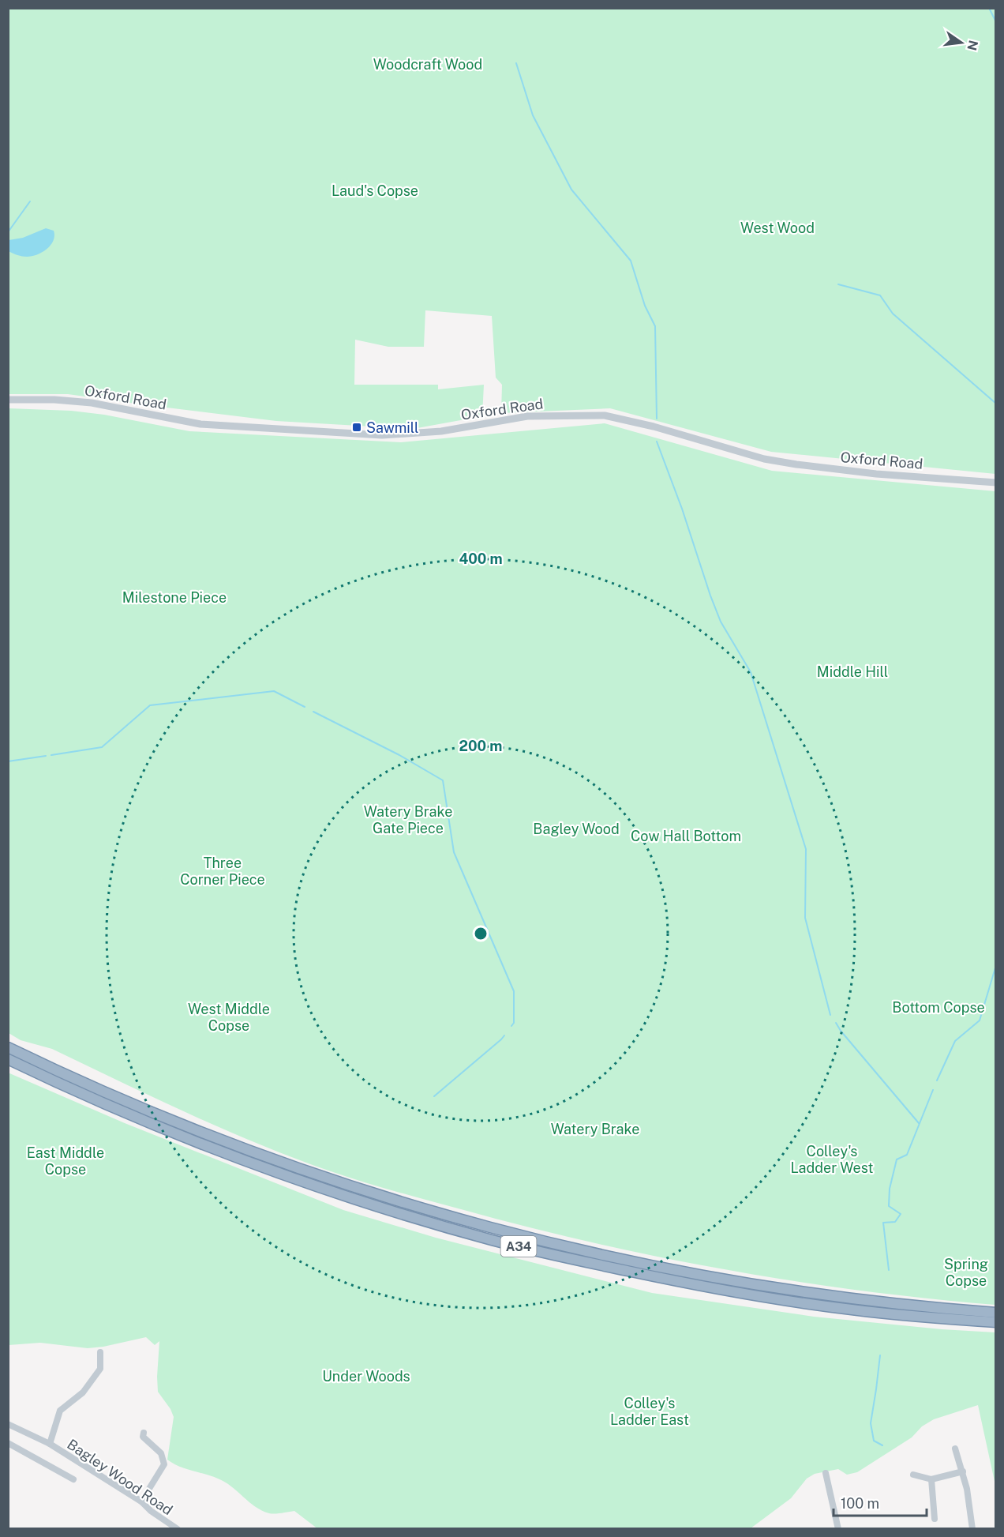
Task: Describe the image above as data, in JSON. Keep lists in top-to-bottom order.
{
  "streets": {
    "highway": ["A34"],
    "street": ["Oxford Road", "Bagley Wood Road"]
  },
  "parks": [
    "Woodcraft Wood",
    "Laud's Copse",
    "West Wood",
    "Milestone Piece",
    "Middle Hill",
    "Watery Brake Gate Piece",
    "Bagley Wood",
    "Cow Hall Bottom",
    "Three Corner Piece",
    "Bottom Copse",
    "West Middle Copse",
    "Watery Brake",
    "Colley's Ladder West",
    "East Middle Copse",
    "Spring Copse",
    "Under Woods",
    "Colley's Ladder East"
  ],
  "places": {
    "transit": ["Sawmill"]
  },
  "scale_bar": "100 m",
  "north": "right",
  "rings": ["400 m", "200 m"]
}
